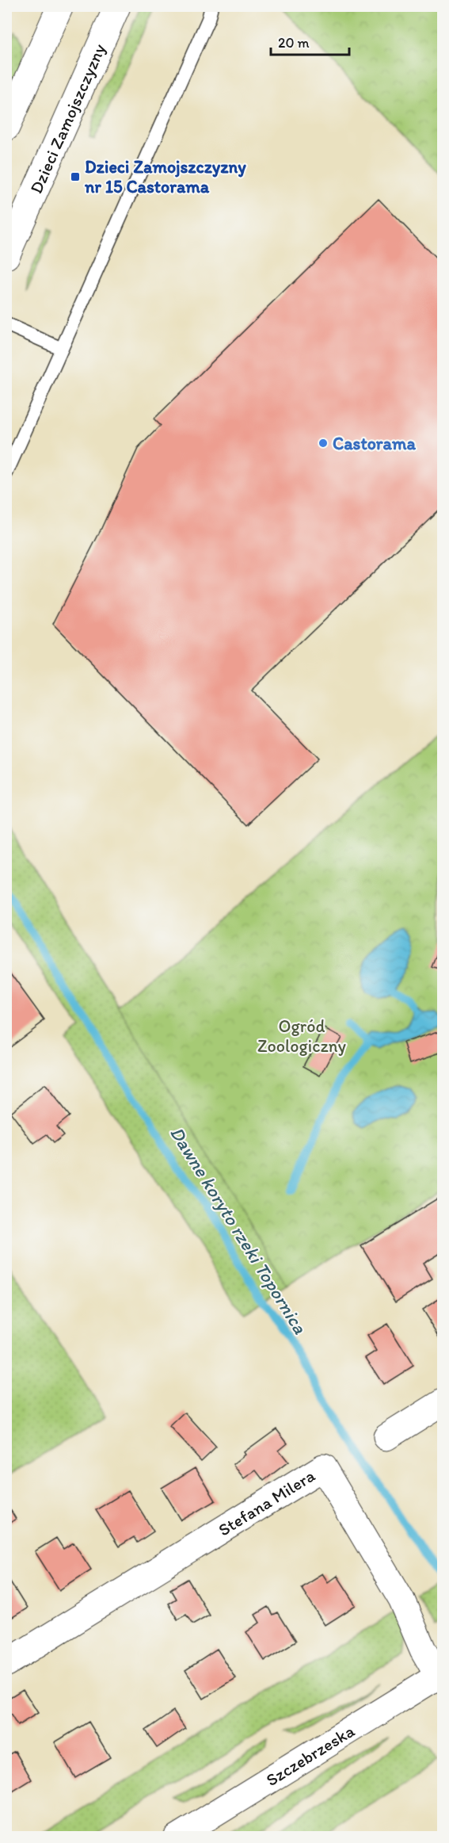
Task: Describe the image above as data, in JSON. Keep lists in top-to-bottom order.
{
  "streets": {
    "street": ["Dzieci Zamojszczyzny", "Stefana Milera", "Szczebrzeska"]
  },
  "crossings": [
    ["Stefana Milera", "Szczebrzeska"]
  ],
  "water": ["Dawne koryto rzeki Topornica"],
  "parks": ["Ogród Zoologiczny"],
  "places": {
    "transit": ["Dzieci Zamojszczyzny nr 15 Castorama"],
    "other": ["Castorama"]
  },
  "scale_bar": "20 m"
}
